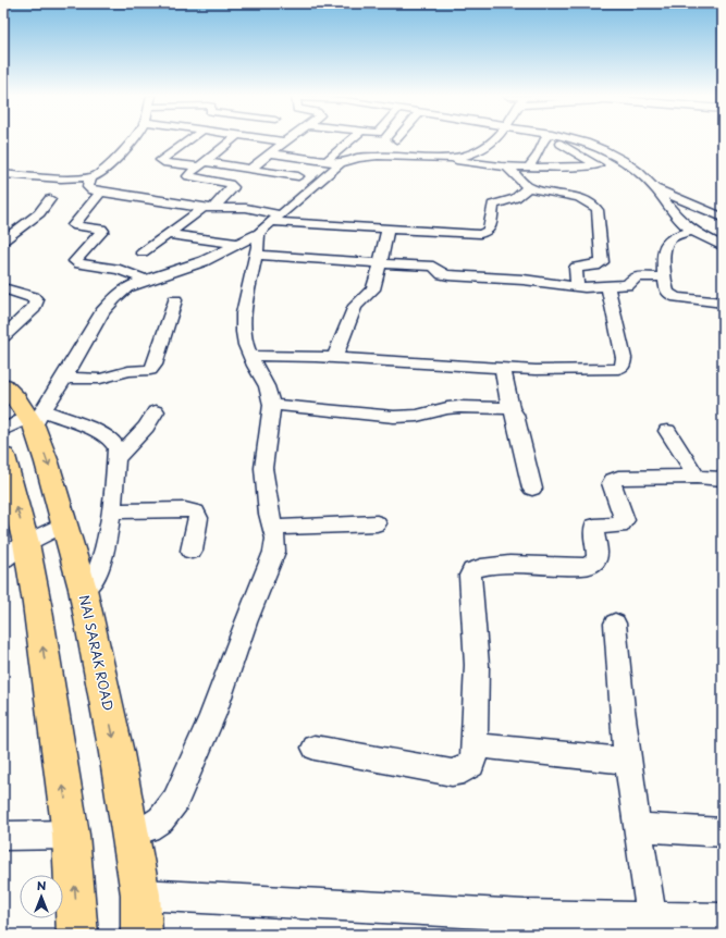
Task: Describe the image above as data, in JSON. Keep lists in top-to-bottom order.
{
  "streets": {
    "main road": ["NAI SARAK ROAD"]
  },
  "north": "top"
}
